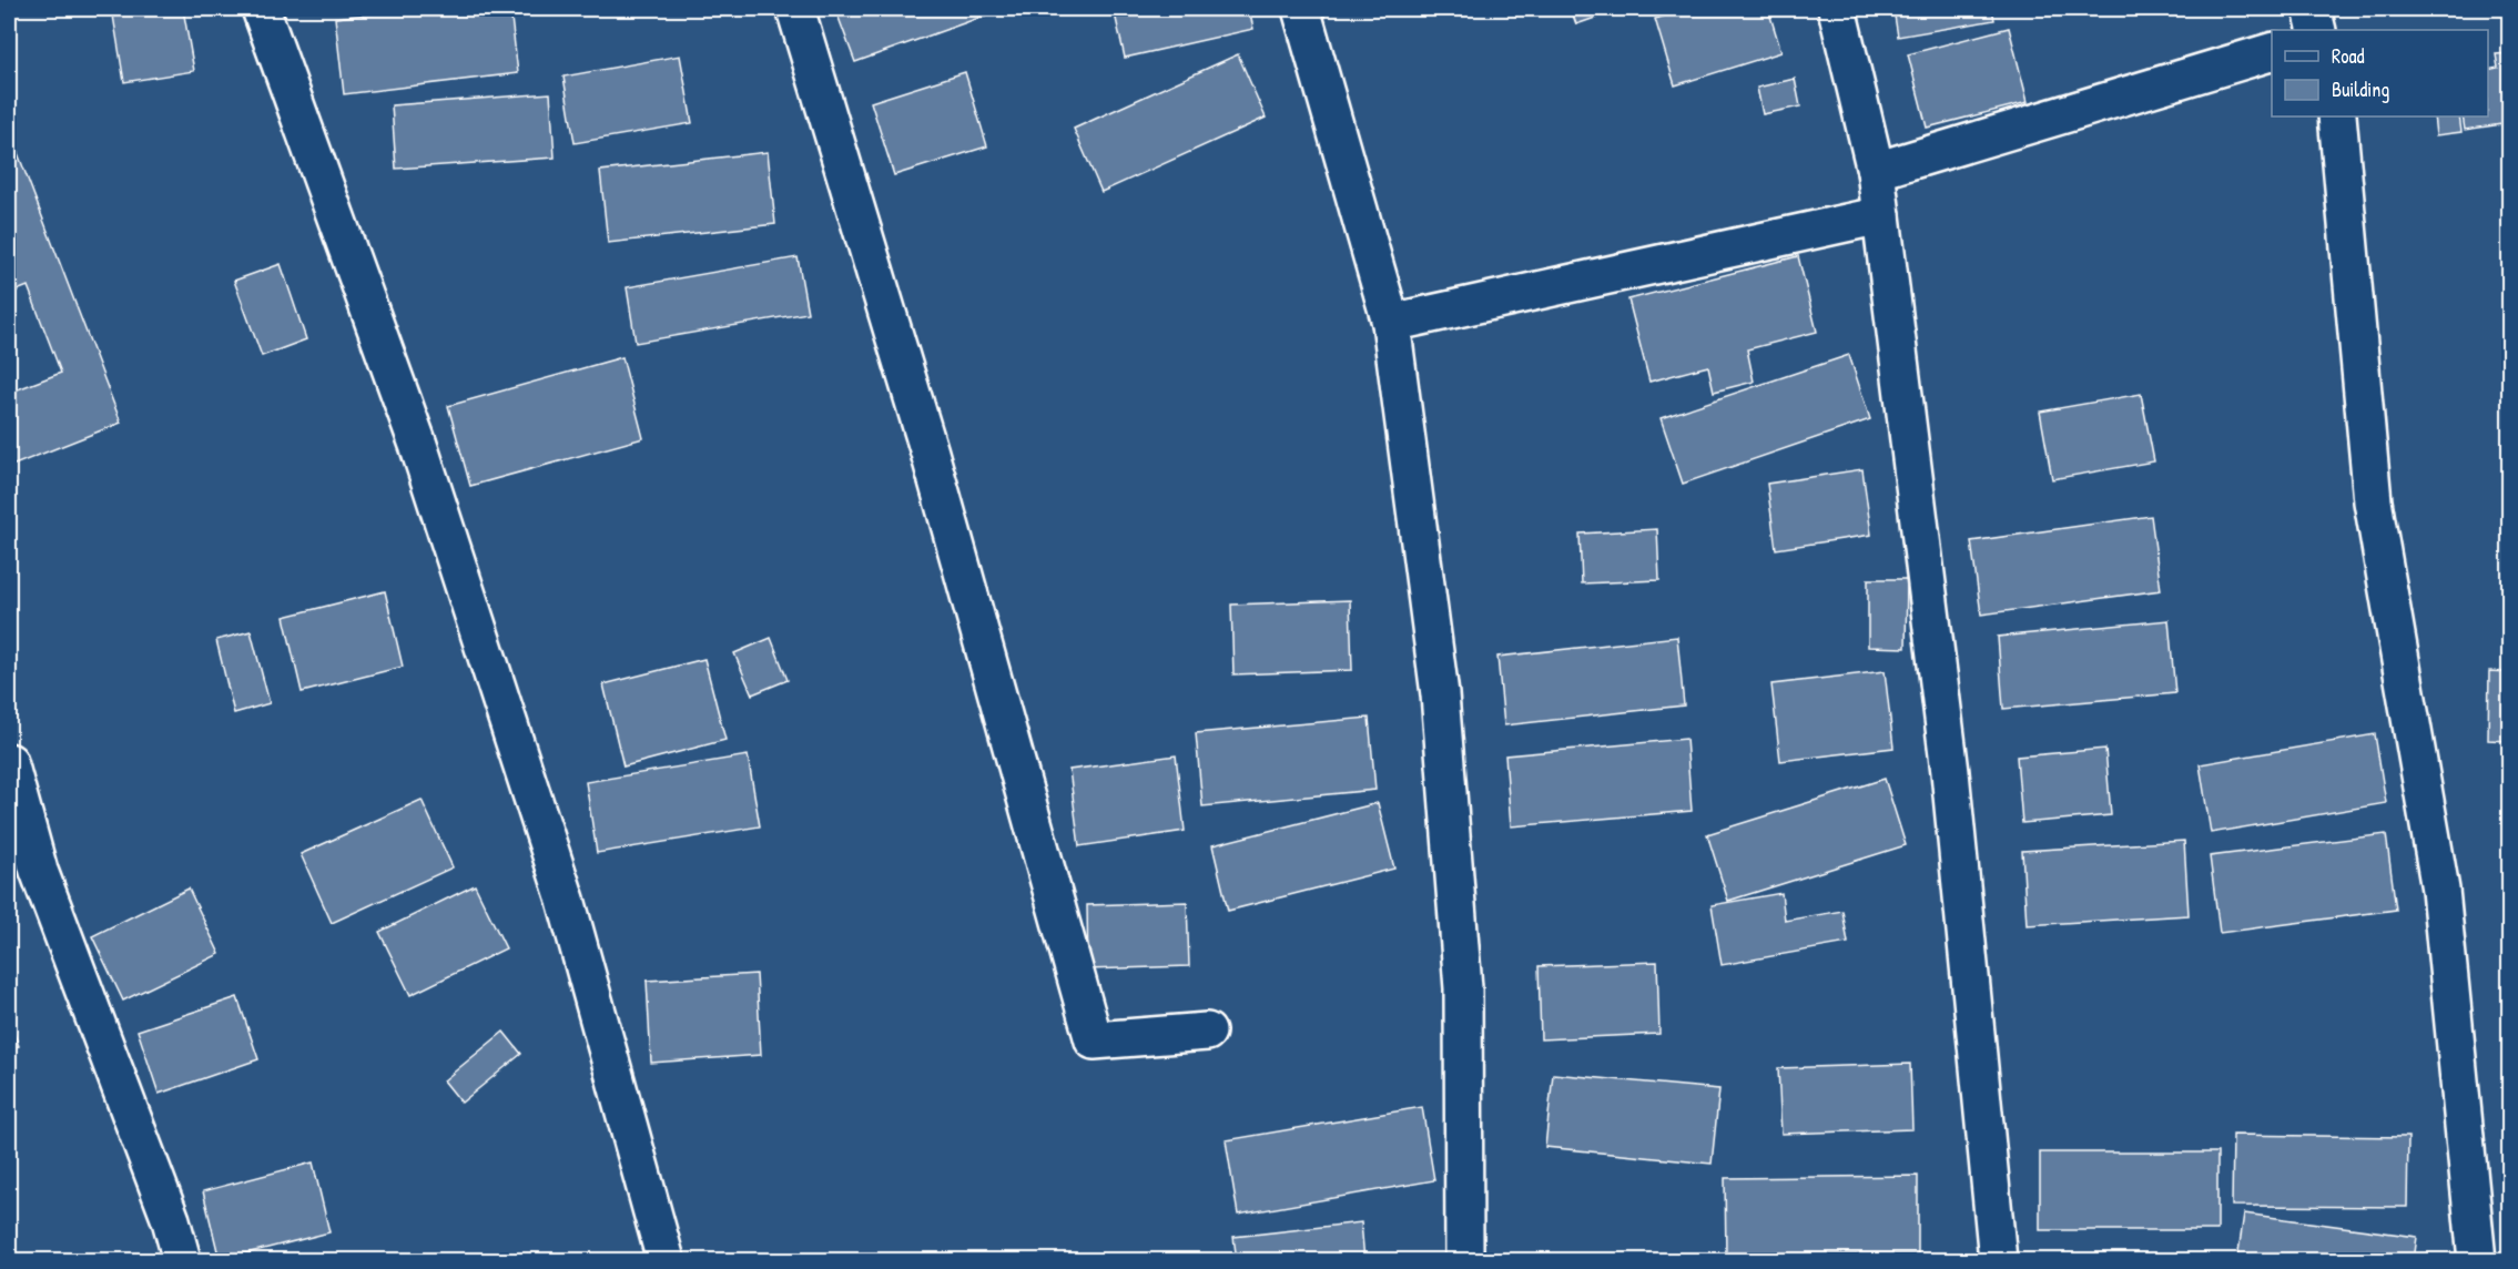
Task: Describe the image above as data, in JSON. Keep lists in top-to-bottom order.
{
  "legend": ["Road", "Building"]
}
